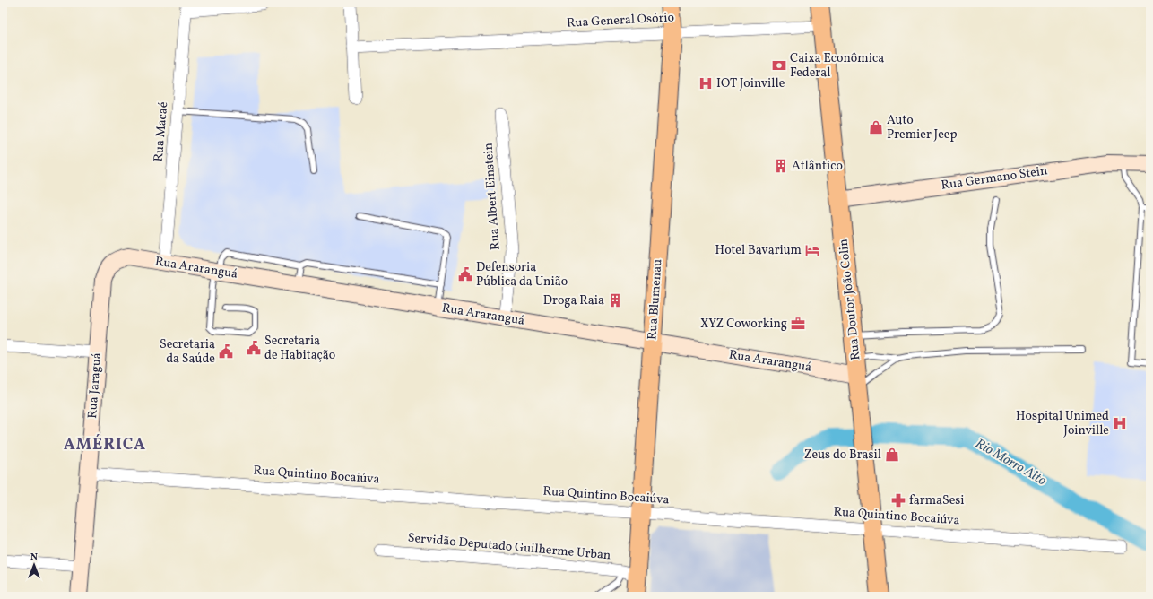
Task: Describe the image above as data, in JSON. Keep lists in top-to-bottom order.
{
  "streets": {
    "main road": ["Rua Blumenau", "Rua Doutor João Colin"],
    "street": [
      "Rua General Osório",
      "Rua Macaé",
      "Rua Germano Stein",
      "Rua Albert Einstein",
      "Rua Araranguá",
      "Rua Jaraguá",
      "Rua Quintino Bocaiúva",
      "Servidão Deputado Guilherme Urban"
    ]
  },
  "crossings": [
    ["Rua General Osório", "Rua Blumenau"],
    ["Rua General Osório", "Rua Doutor João Colin"],
    ["Rua Macaé", "Rua Araranguá"],
    ["Rua Germano Stein", "Rua Doutor João Colin"],
    ["Rua Albert Einstein", "Rua Araranguá"],
    ["Rua Araranguá", "Rua Blumenau"],
    ["Rua Araranguá", "Rua Doutor João Colin"],
    ["Rua Araranguá", "Rua Jaraguá"],
    ["Rua Blumenau", "Rua Quintino Bocaiúva"],
    ["Rua Blumenau", "Servidão Deputado Guilherme Urban"],
    ["Rua Doutor João Colin", "Rua Quintino Bocaiúva"],
    ["Rua Jaraguá", "Rua Quintino Bocaiúva"]
  ],
  "districts": ["AMÉRICA"],
  "water": ["Rio Morro Alto"],
  "places": {
    "bank": ["Caixa Econômica Federal"],
    "hospital": ["IOT Joinville", "Hospital Unimed Joinville"],
    "shop": ["Auto Premier Jeep", "Zeus do Brasil"],
    "building": ["Atlântico", "Droga Raia"],
    "hotel": ["Hotel Bavarium"],
    "public building": ["Defensoria Pública da União", "Secretaria de Habitação", "Secretaria da Saúde"],
    "office": ["XYZ Coworking"],
    "pharmacy": ["farmaSesi"]
  },
  "north": "top"
}
